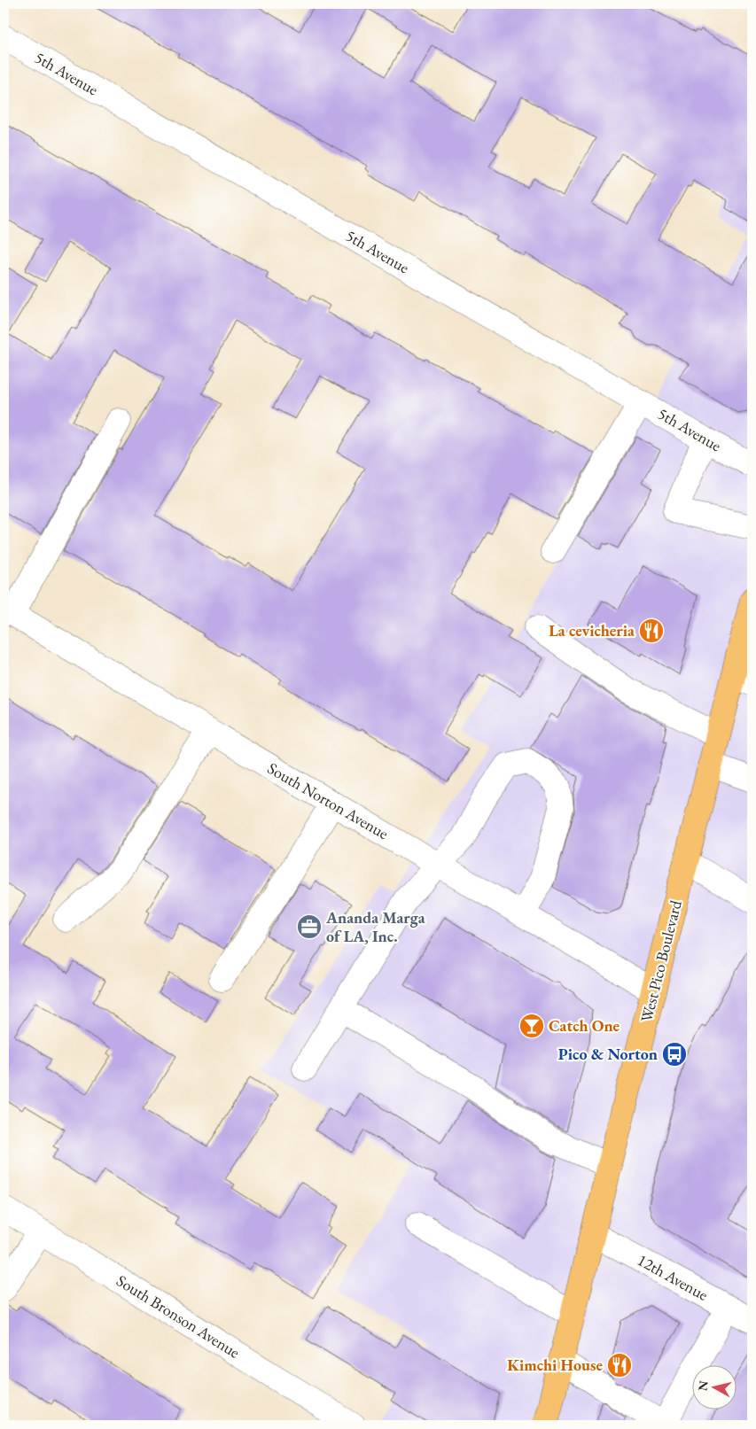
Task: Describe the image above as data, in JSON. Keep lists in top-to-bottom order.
{
  "streets": {
    "main road": ["West Pico Boulevard"],
    "street": [
      "5th Avenue",
      "South Norton Avenue",
      "12th Avenue",
      "South Bronson Avenue"
    ]
  },
  "crossings": [
    ["South Norton Avenue", "West Pico Boulevard"],
    ["West Pico Boulevard", "12th Avenue"]
  ],
  "places": {
    "restaurant": ["La cevicheria", "Kimchi House"],
    "office": ["Ananda Marga of LA, Inc."],
    "bar": ["Catch One"],
    "bus stop": ["Pico & Norton"]
  },
  "north": "left"
}
